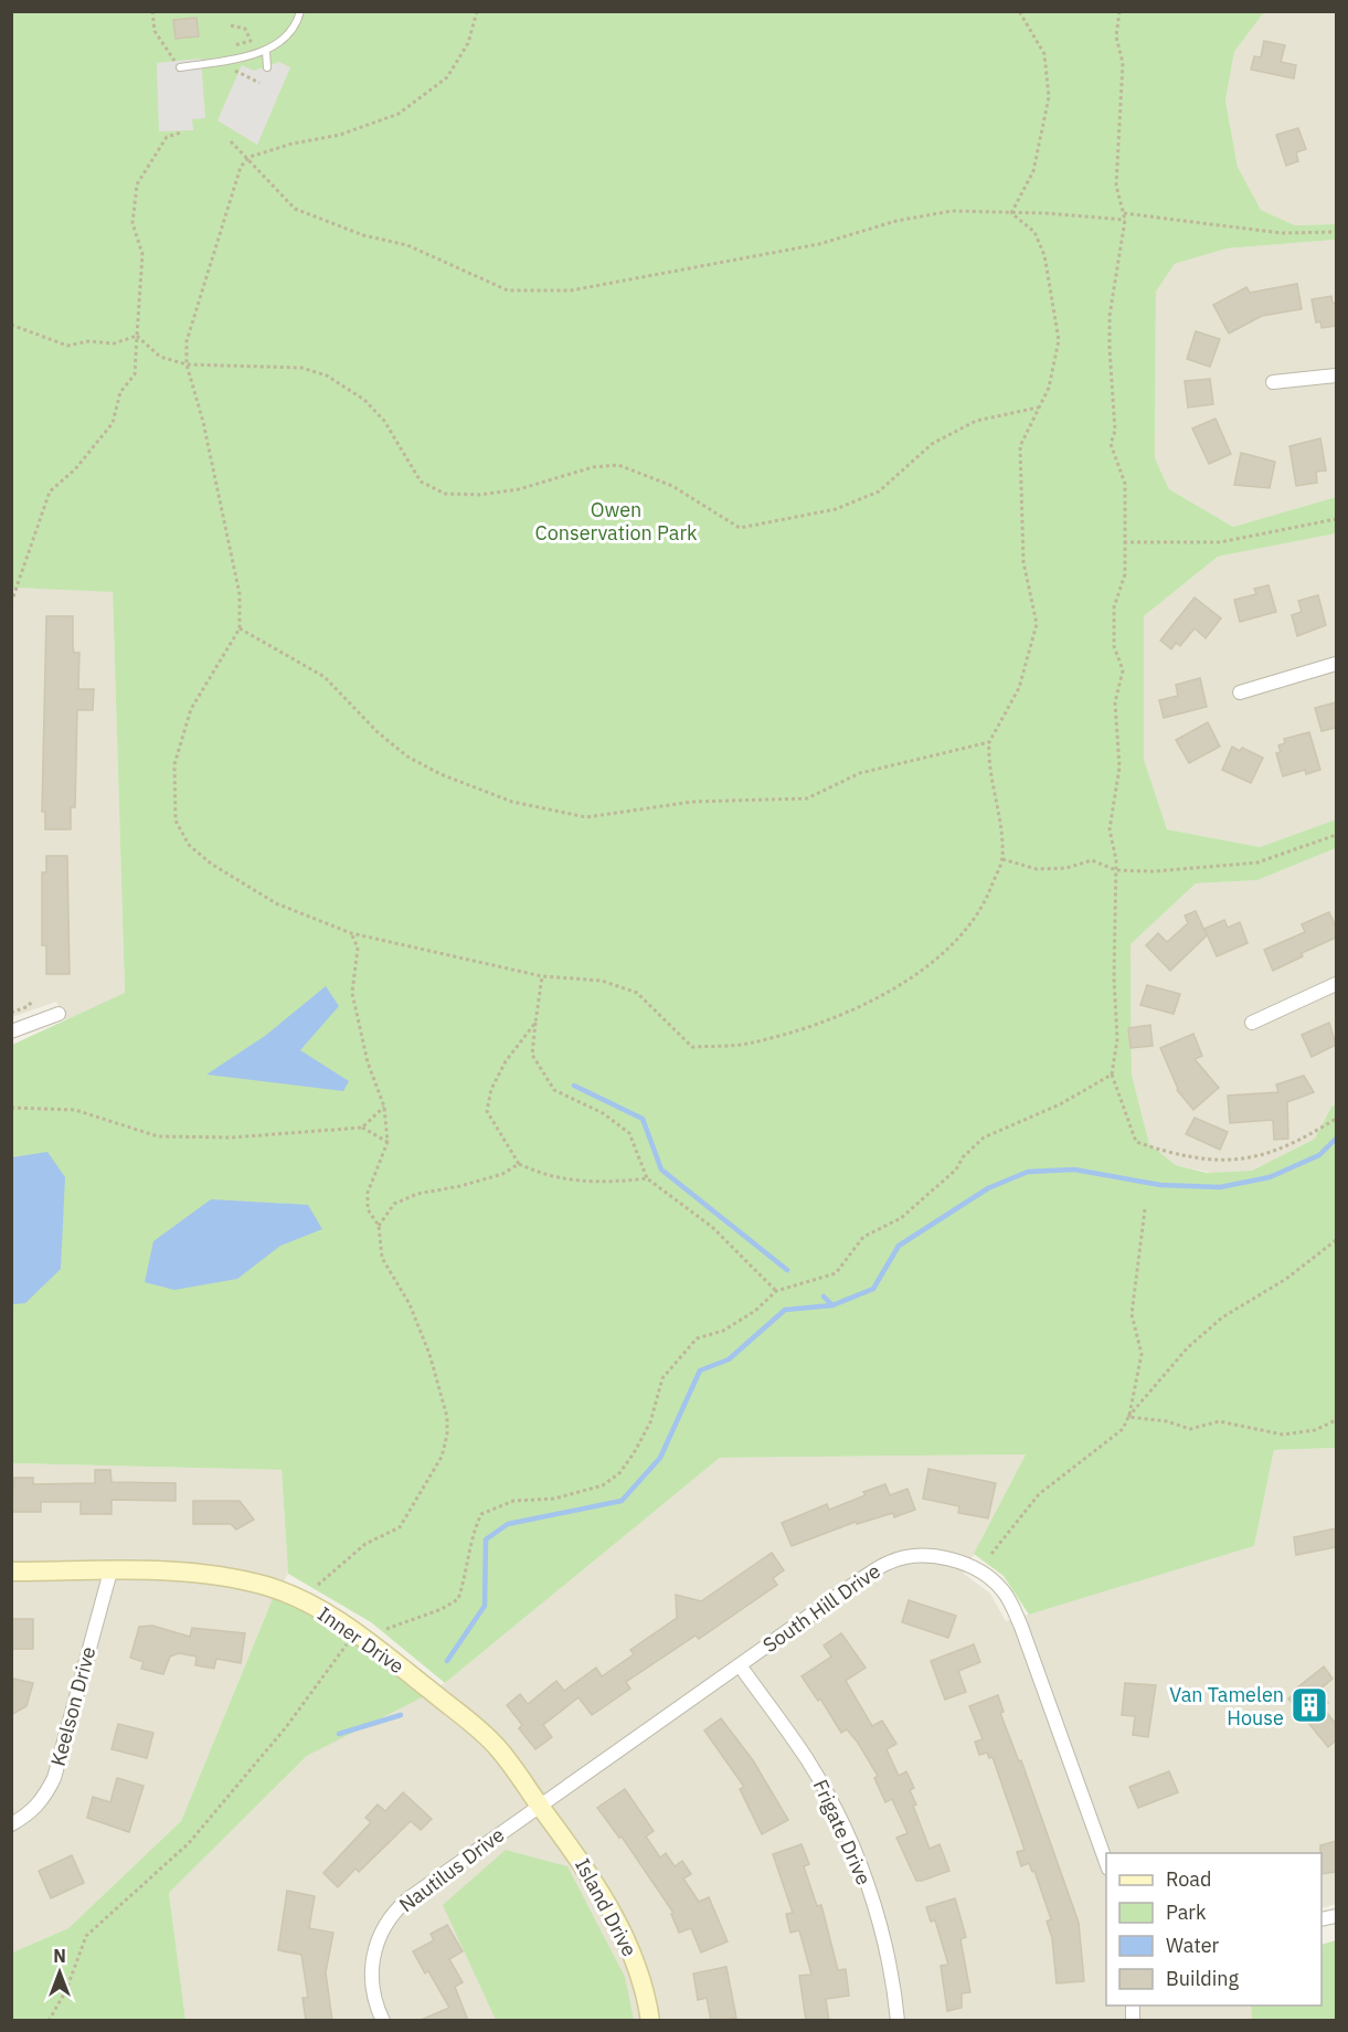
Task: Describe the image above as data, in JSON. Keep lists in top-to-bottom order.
{
  "streets": {
    "street": [
      "South Hill Drive",
      "Inner Drive",
      "Keelson Drive",
      "Frigate Drive",
      "Nautilus Drive",
      "Island Drive"
    ]
  },
  "crossings": [
    ["South Hill Drive", "Inner Drive"],
    ["South Hill Drive", "Frigate Drive"],
    ["South Hill Drive", "Nautilus Drive"],
    ["South Hill Drive", "Island Drive"],
    ["Inner Drive", "Keelson Drive"],
    ["Inner Drive", "Nautilus Drive"],
    ["Inner Drive", "Island Drive"],
    ["Nautilus Drive", "Island Drive"]
  ],
  "parks": ["Owen Conservation Park"],
  "places": {
    "building": ["Van Tamelen House"]
  },
  "legend": [
    "Road",
    "Park",
    "Water",
    "Building"
  ],
  "north": "top"
}
